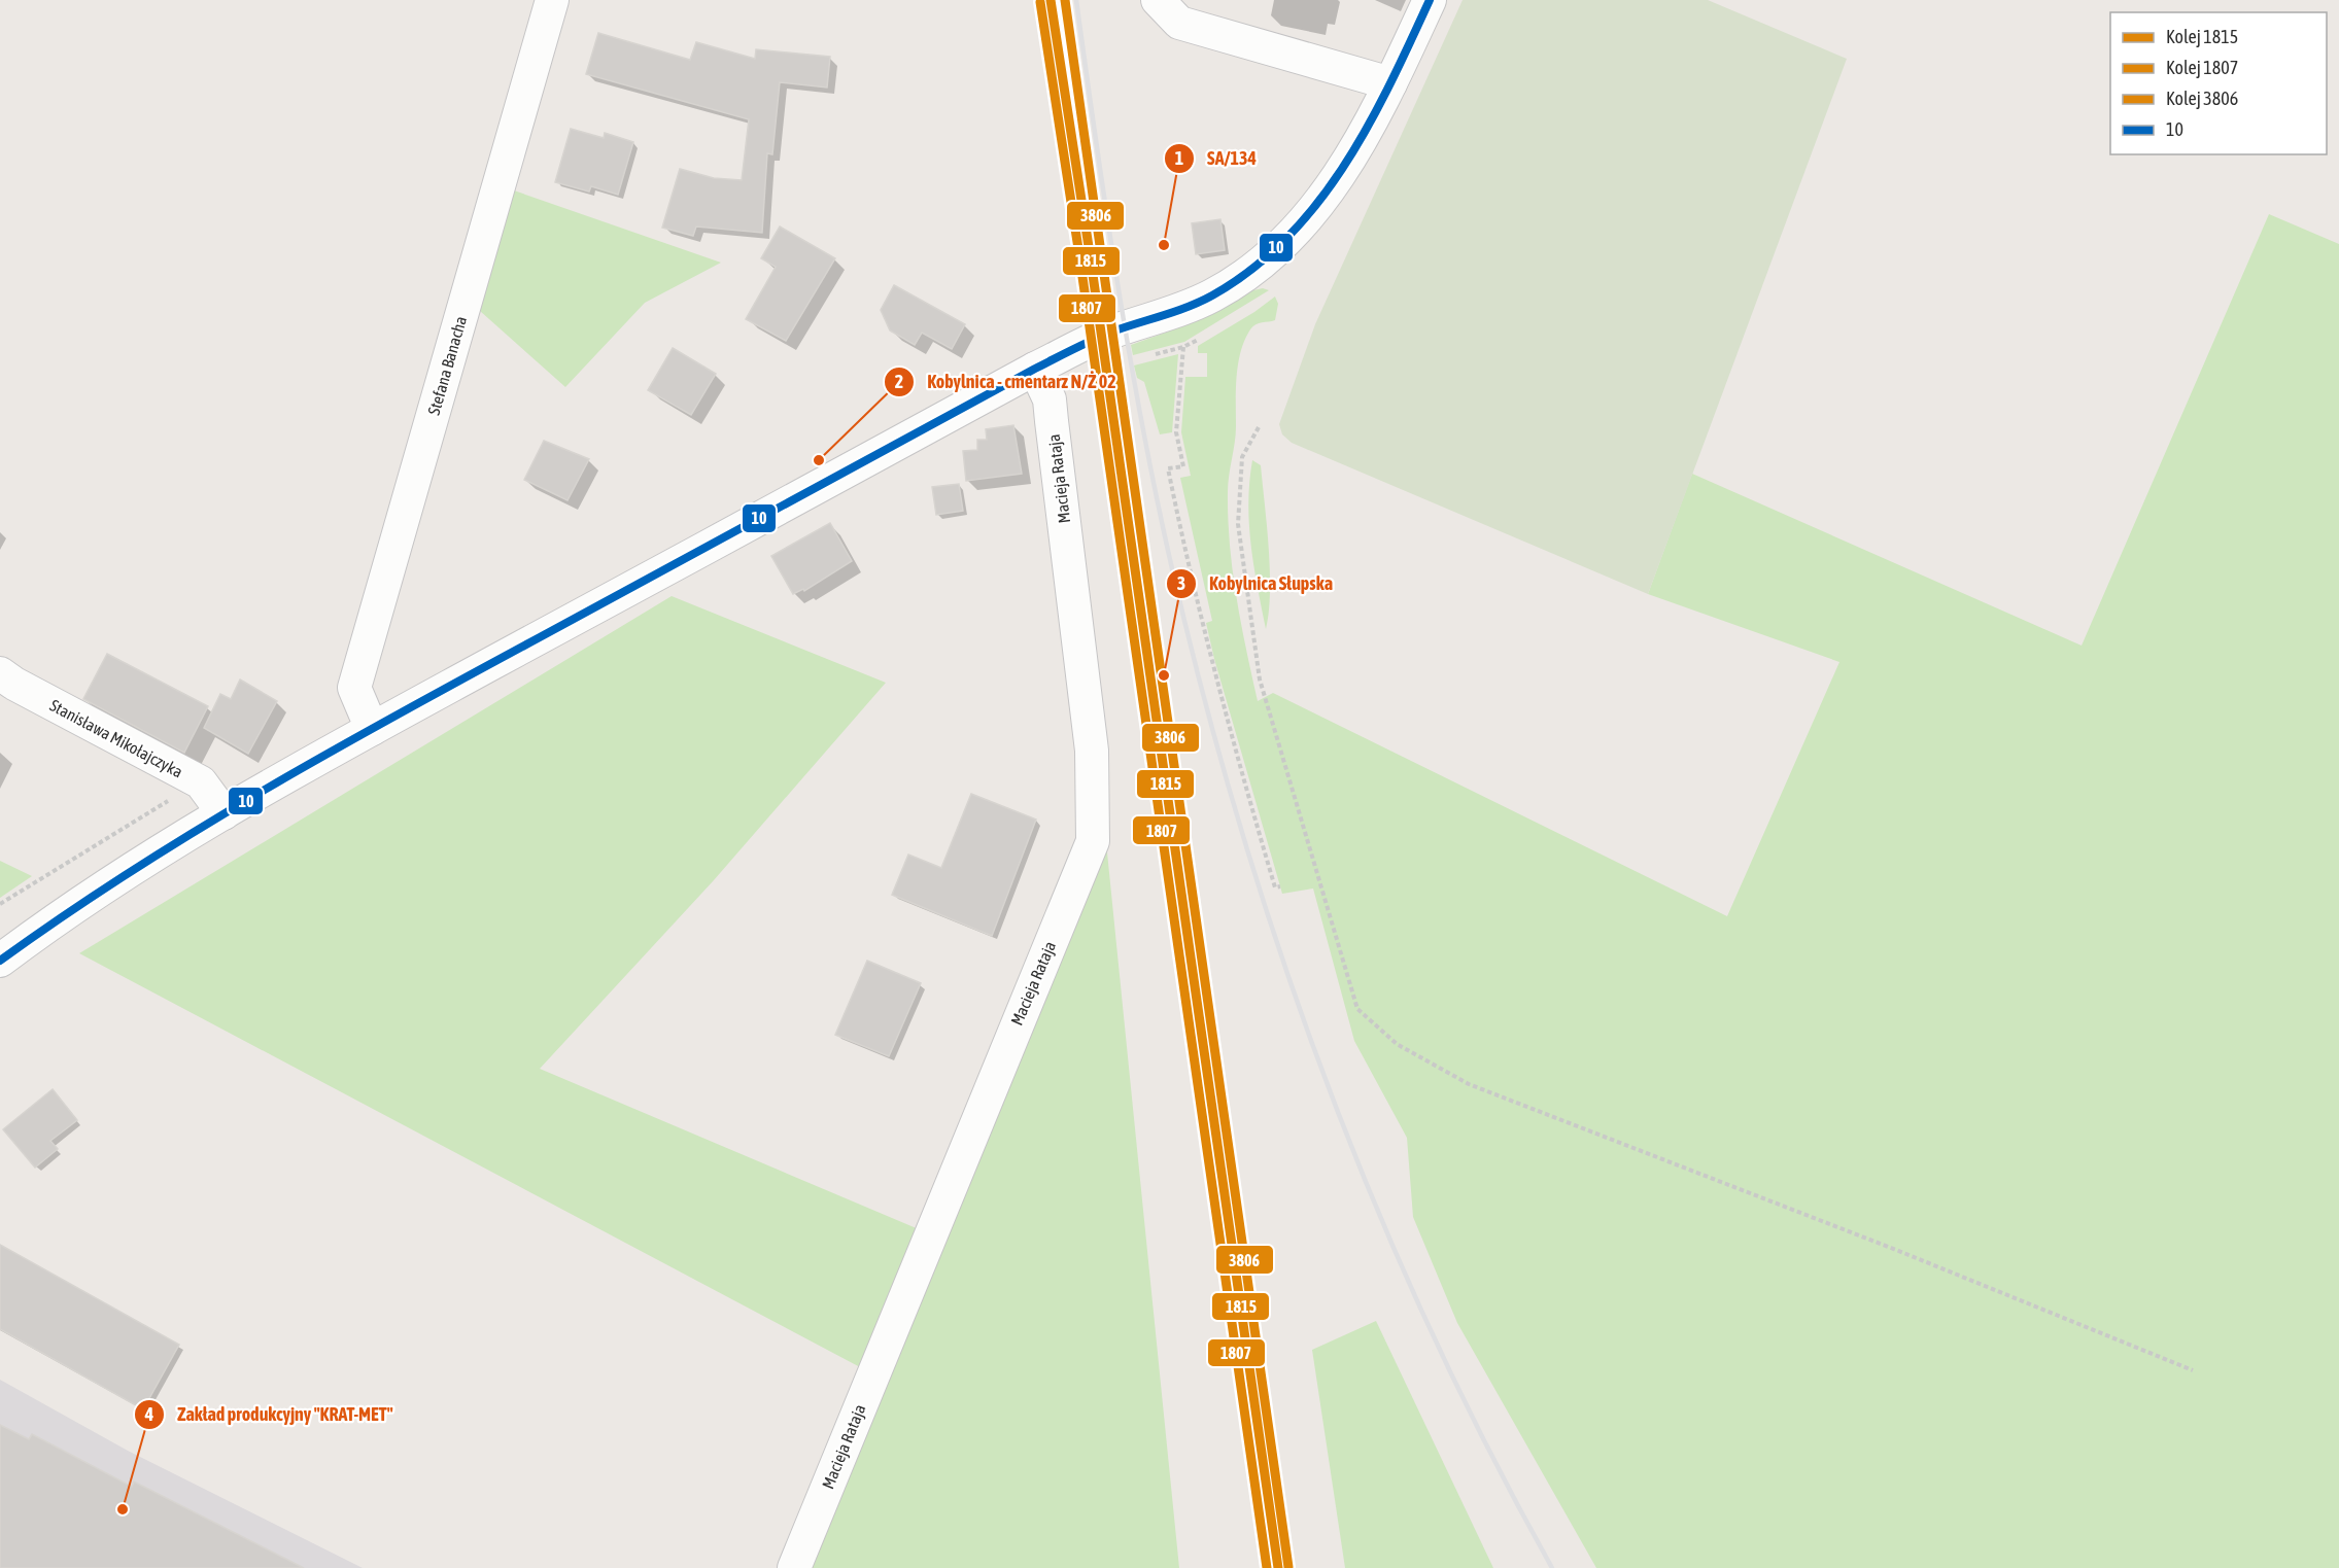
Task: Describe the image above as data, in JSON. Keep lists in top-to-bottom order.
{
  "streets": {
    "street": ["Stefana Banacha", "Macieja Rataja", "Stanisława Mikołajczyka"]
  },
  "places": [
    "SA/134",
    "Kobylnica - cmentarz N/Ż 02",
    "Kobylnica Słupska",
    "Zakład produkcyjny \"KRAT-MET\""
  ],
  "lines": [
    "rail line 1815",
    "rail line 3806",
    "transit line 10",
    "rail line 1807"
  ],
  "legend": [
    "Kolej 1815",
    "Kolej 1807",
    "Kolej 3806",
    "10"
  ]
}
